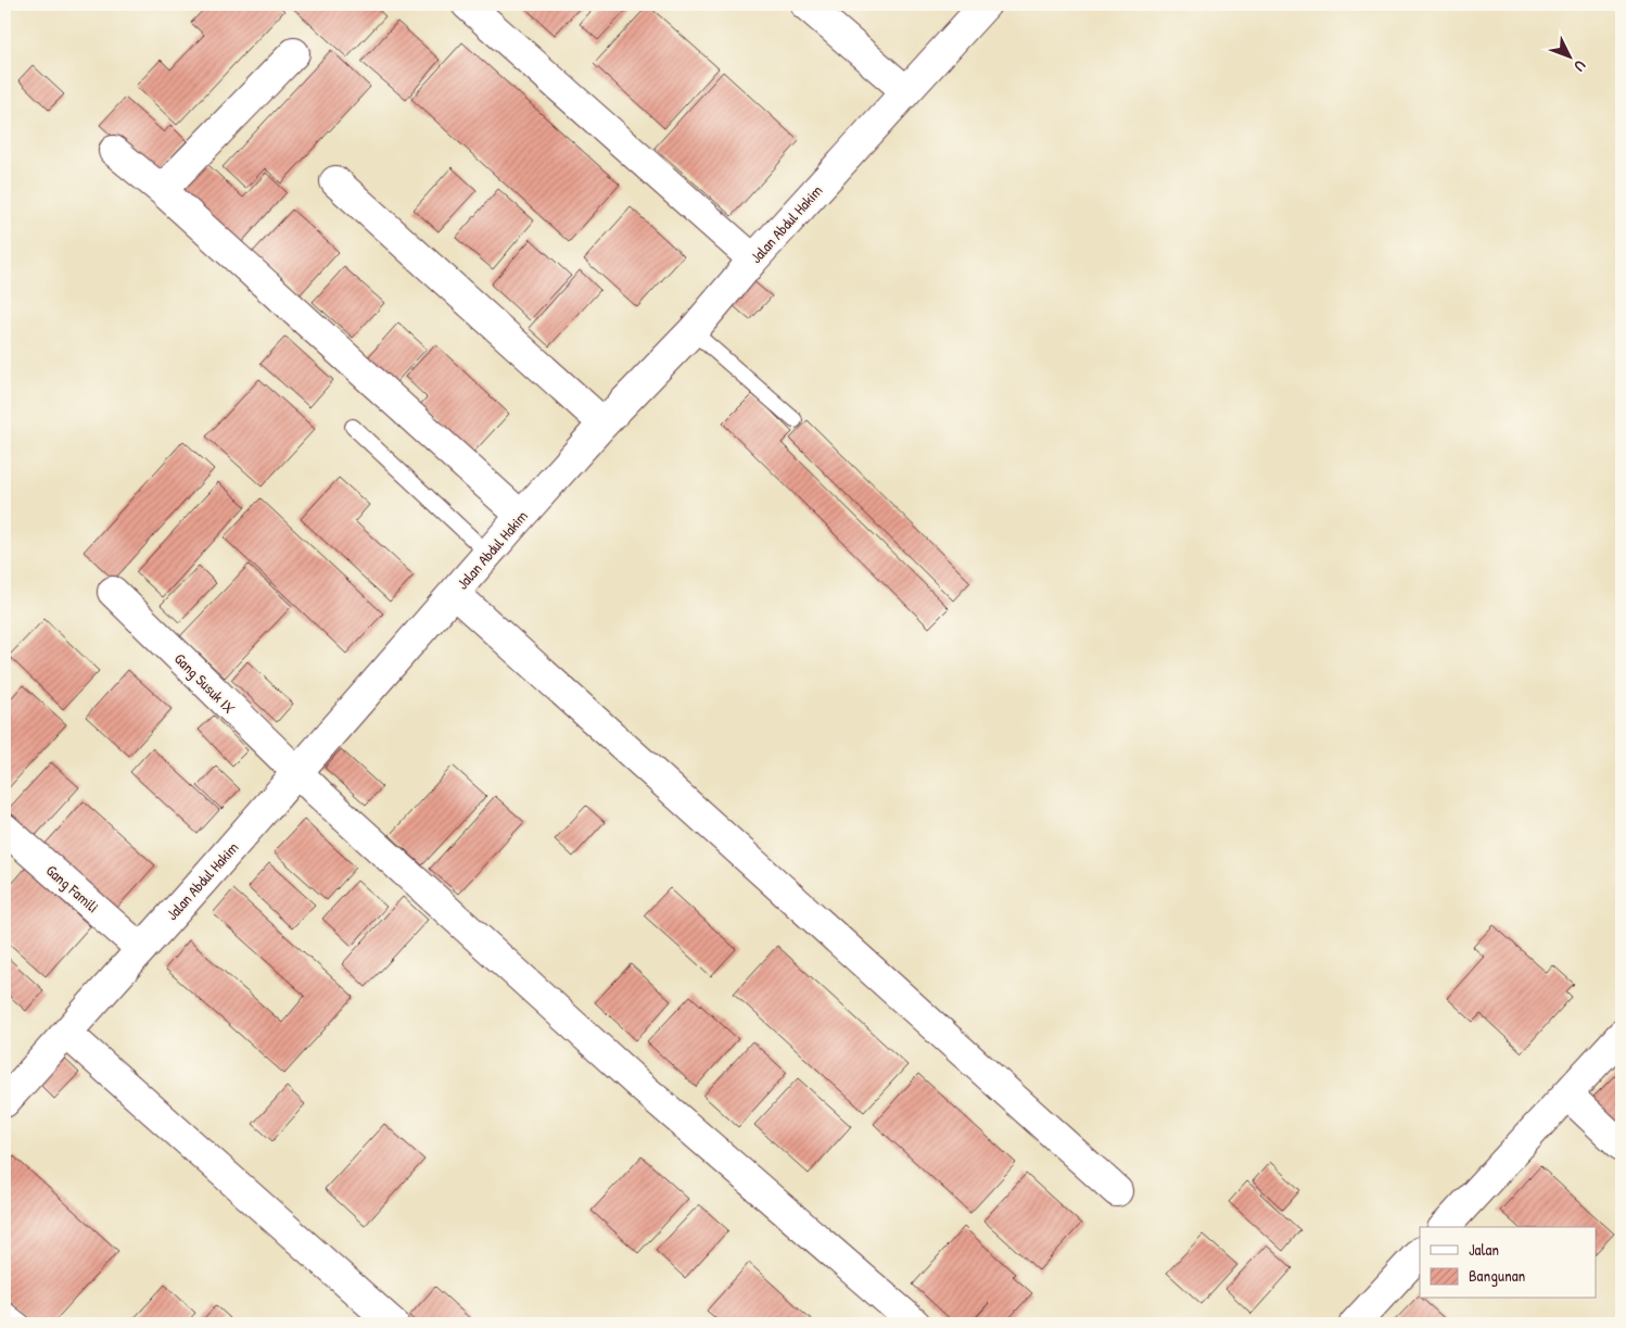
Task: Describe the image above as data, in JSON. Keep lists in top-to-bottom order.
{
  "streets": {
    "street": ["Jalan Abdul Hakim", "Gang Susuk IX", "Gang Famili"]
  },
  "crossings": [
    ["Jalan Abdul Hakim", "Gang Susuk IX"],
    ["Jalan Abdul Hakim", "Gang Famili"]
  ],
  "legend": ["Jalan", "Bangunan"],
  "north": "bottom right"
}
